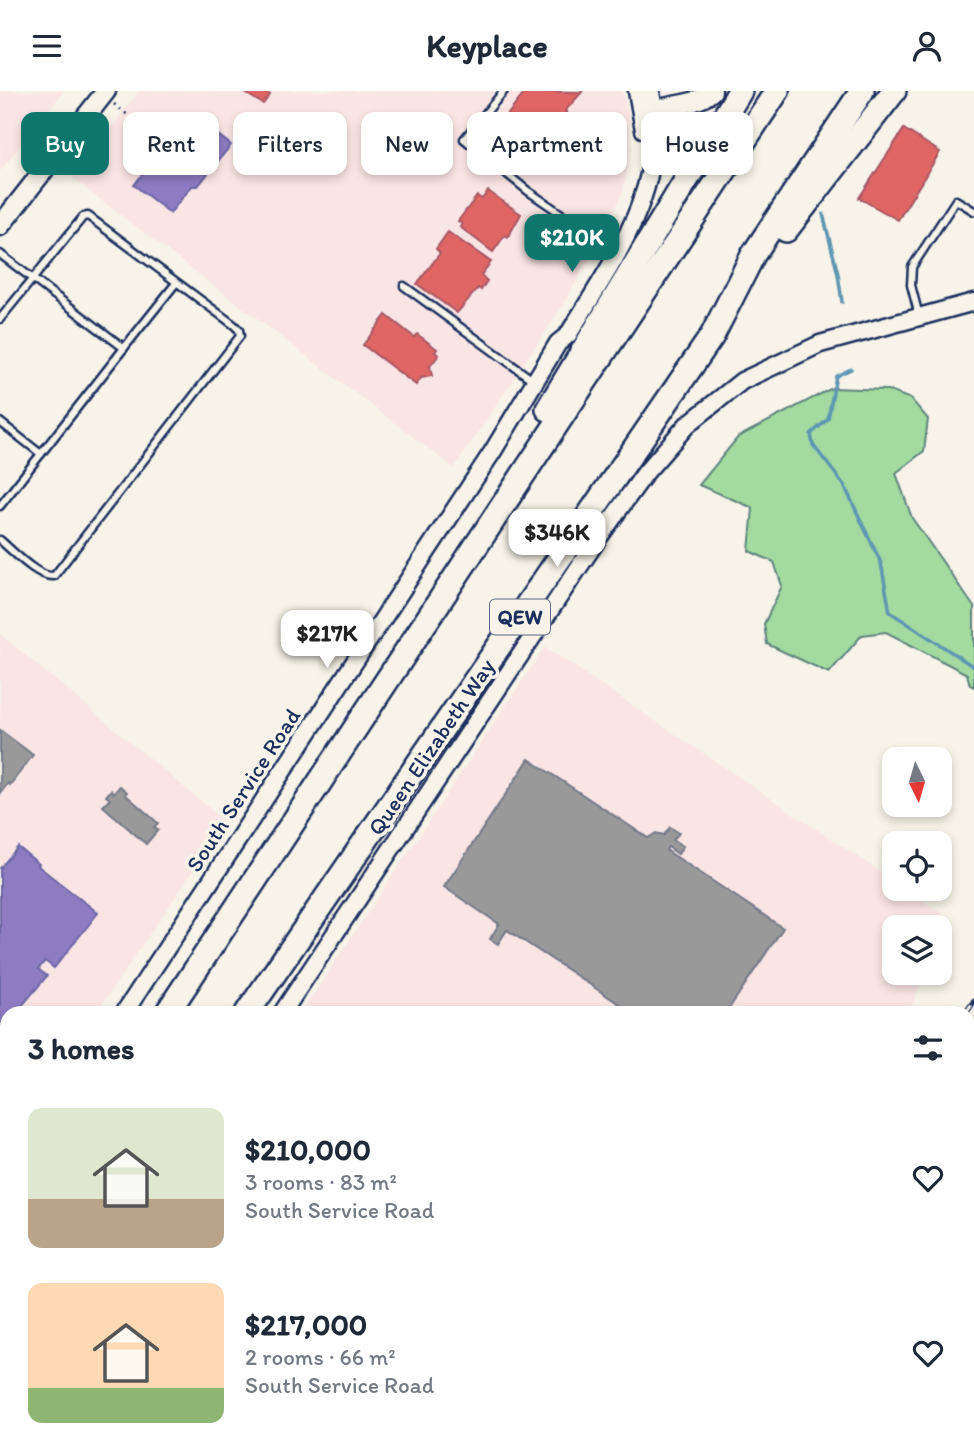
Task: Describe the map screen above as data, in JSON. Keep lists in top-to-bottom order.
{
  "streets": {
    "highway": ["QEW", "Queen Elizabeth Way"],
    "street": ["South Service Road"]
  },
  "north": "bottom",
  "page": {
    "header": "Keyplace",
    "chip": [
      "Buy",
      "Rent",
      "Filters",
      "New",
      "Apartment",
      "House"
    ],
    "price": ["$210K", "$346K", "$217K"],
    "heading": "3 homes",
    "list": [
      {
        "name": "$210,000",
        "note": "3 rooms · 83 m² · South Service Road"
      },
      {
        "name": "$217,000",
        "note": "2 rooms · 66 m² · South Service Road"
      }
    ]
  }
}
